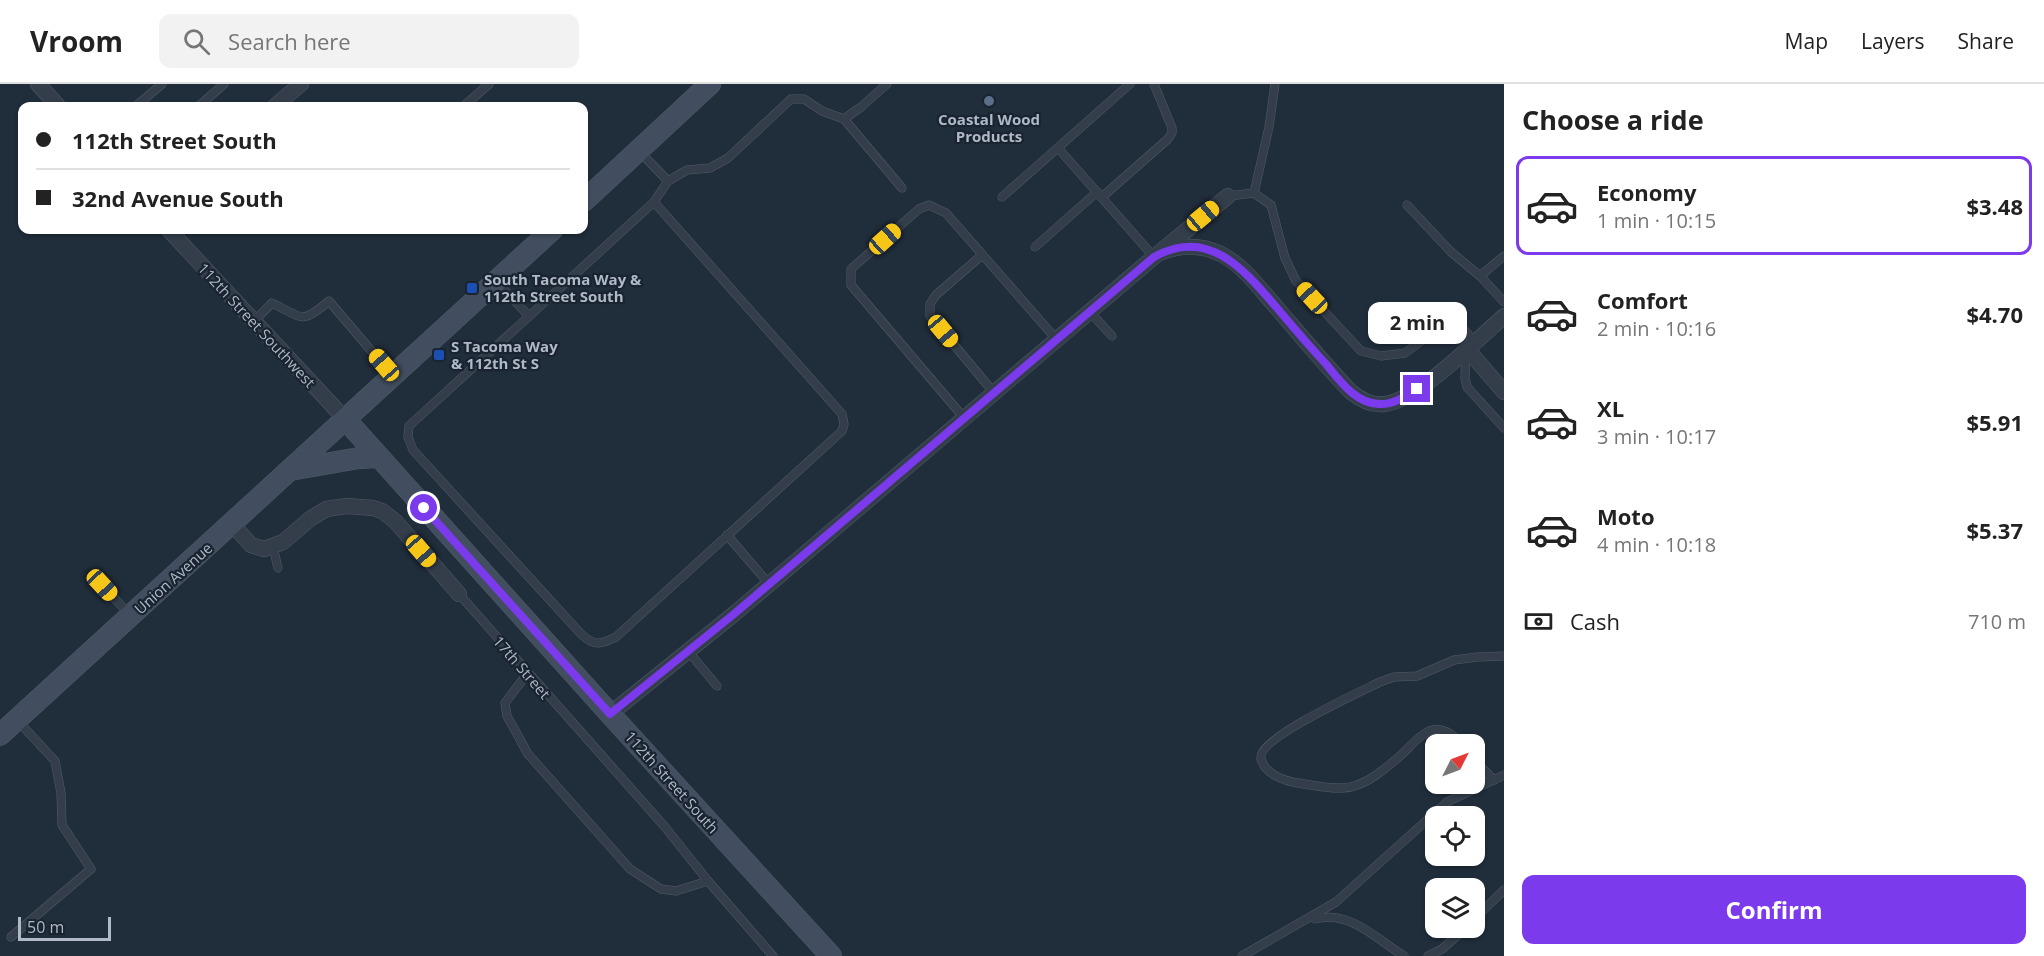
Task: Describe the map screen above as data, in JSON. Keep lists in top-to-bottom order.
{
  "streets": {
    "street": [
      "112th Street Southwest",
      "Union Avenue",
      "17th Street",
      "112th Street South"
    ]
  },
  "crossings": [
    ["112th Street Southwest", "Union Avenue"],
    ["112th Street Southwest", "112th Street South"],
    ["Union Avenue", "112th Street South"]
  ],
  "places": {
    "other": ["Coastal Wood Products"],
    "transit": ["South Tacoma Way & 112th Street South", "S Tacoma Way & 112th St S"]
  },
  "scale_bar": "50 m",
  "north": "top right",
  "page": {
    "header": "Vroom",
    "search": "Search here",
    "nav": ["Map", "Layers", "Share"],
    "heading": "Choose a ride",
    "banner": ["112th Street South", "32nd Avenue South"],
    "list": [
      {
        "name": "Economy",
        "note": "1 min · 10:15",
        "value": "$3.48"
      },
      {
        "name": "Comfort",
        "note": "2 min · 10:16",
        "value": "$4.70"
      },
      {
        "name": "XL",
        "note": "3 min · 10:17",
        "value": "$5.91"
      },
      {
        "name": "Moto",
        "note": "4 min · 10:18",
        "value": "$5.37"
      }
    ],
    "bubble": "2 min",
    "pay": ["Cash", "710 m"],
    "buttons": "Confirm",
    "scale": "50 m"
  }
}
